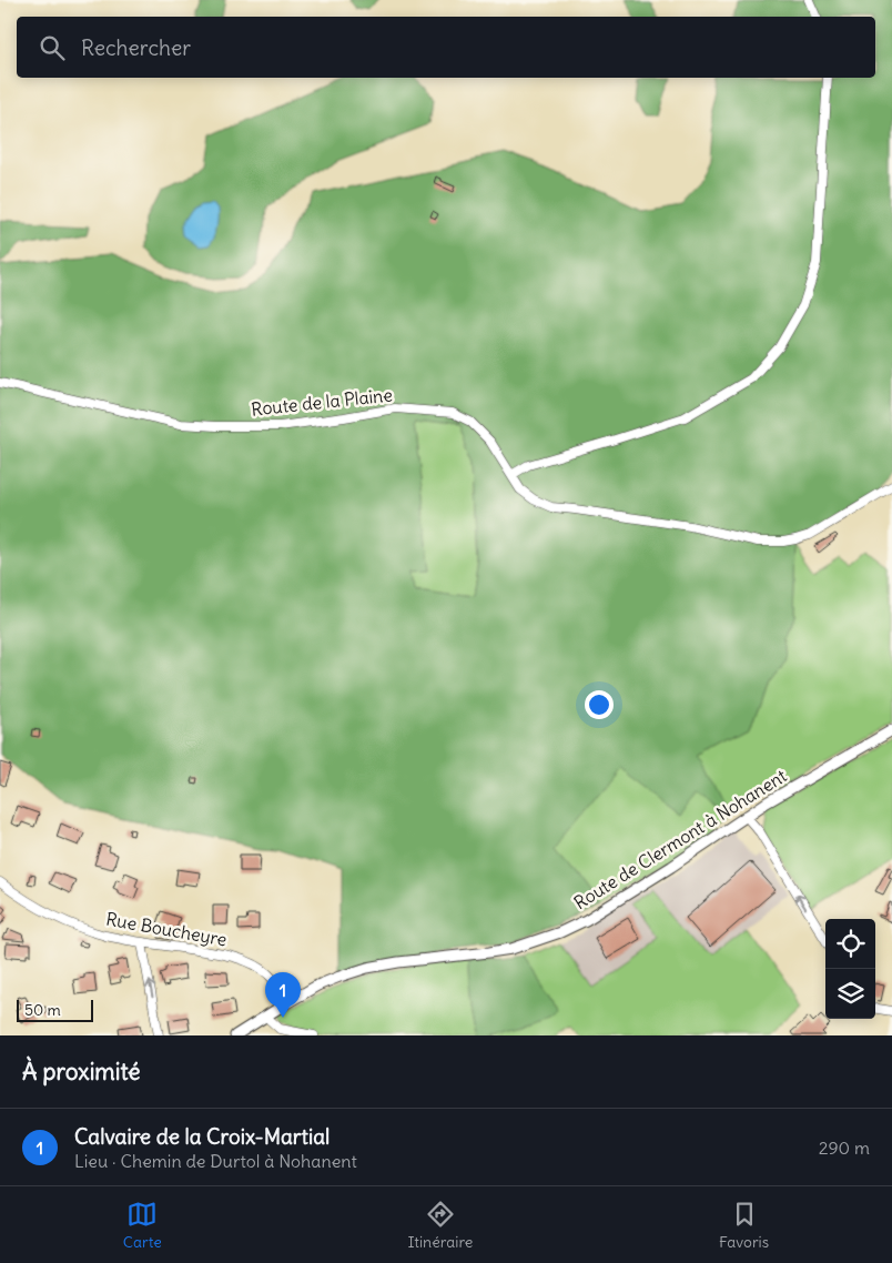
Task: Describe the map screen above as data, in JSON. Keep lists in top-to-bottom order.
{
  "streets": {
    "street": ["Route de la Plaine", "Route de Clermont à Nohanent", "Rue Boucheyre"]
  },
  "crossings": [
    ["Route de Clermont à Nohanent", "Rue Boucheyre"]
  ],
  "scale_bar": "50 m",
  "page": {
    "search": "Rechercher",
    "pins": "1",
    "scale": "50 m",
    "heading": "À proximité",
    "list": [
      {
        "mark": "1",
        "name": "Calvaire de la Croix-Martial",
        "note": "Lieu · Chemin de Durtol à Nohanent",
        "value": "290 m"
      }
    ],
    "nav": ["Carte", "Itinéraire", "Favoris"]
  }
}
